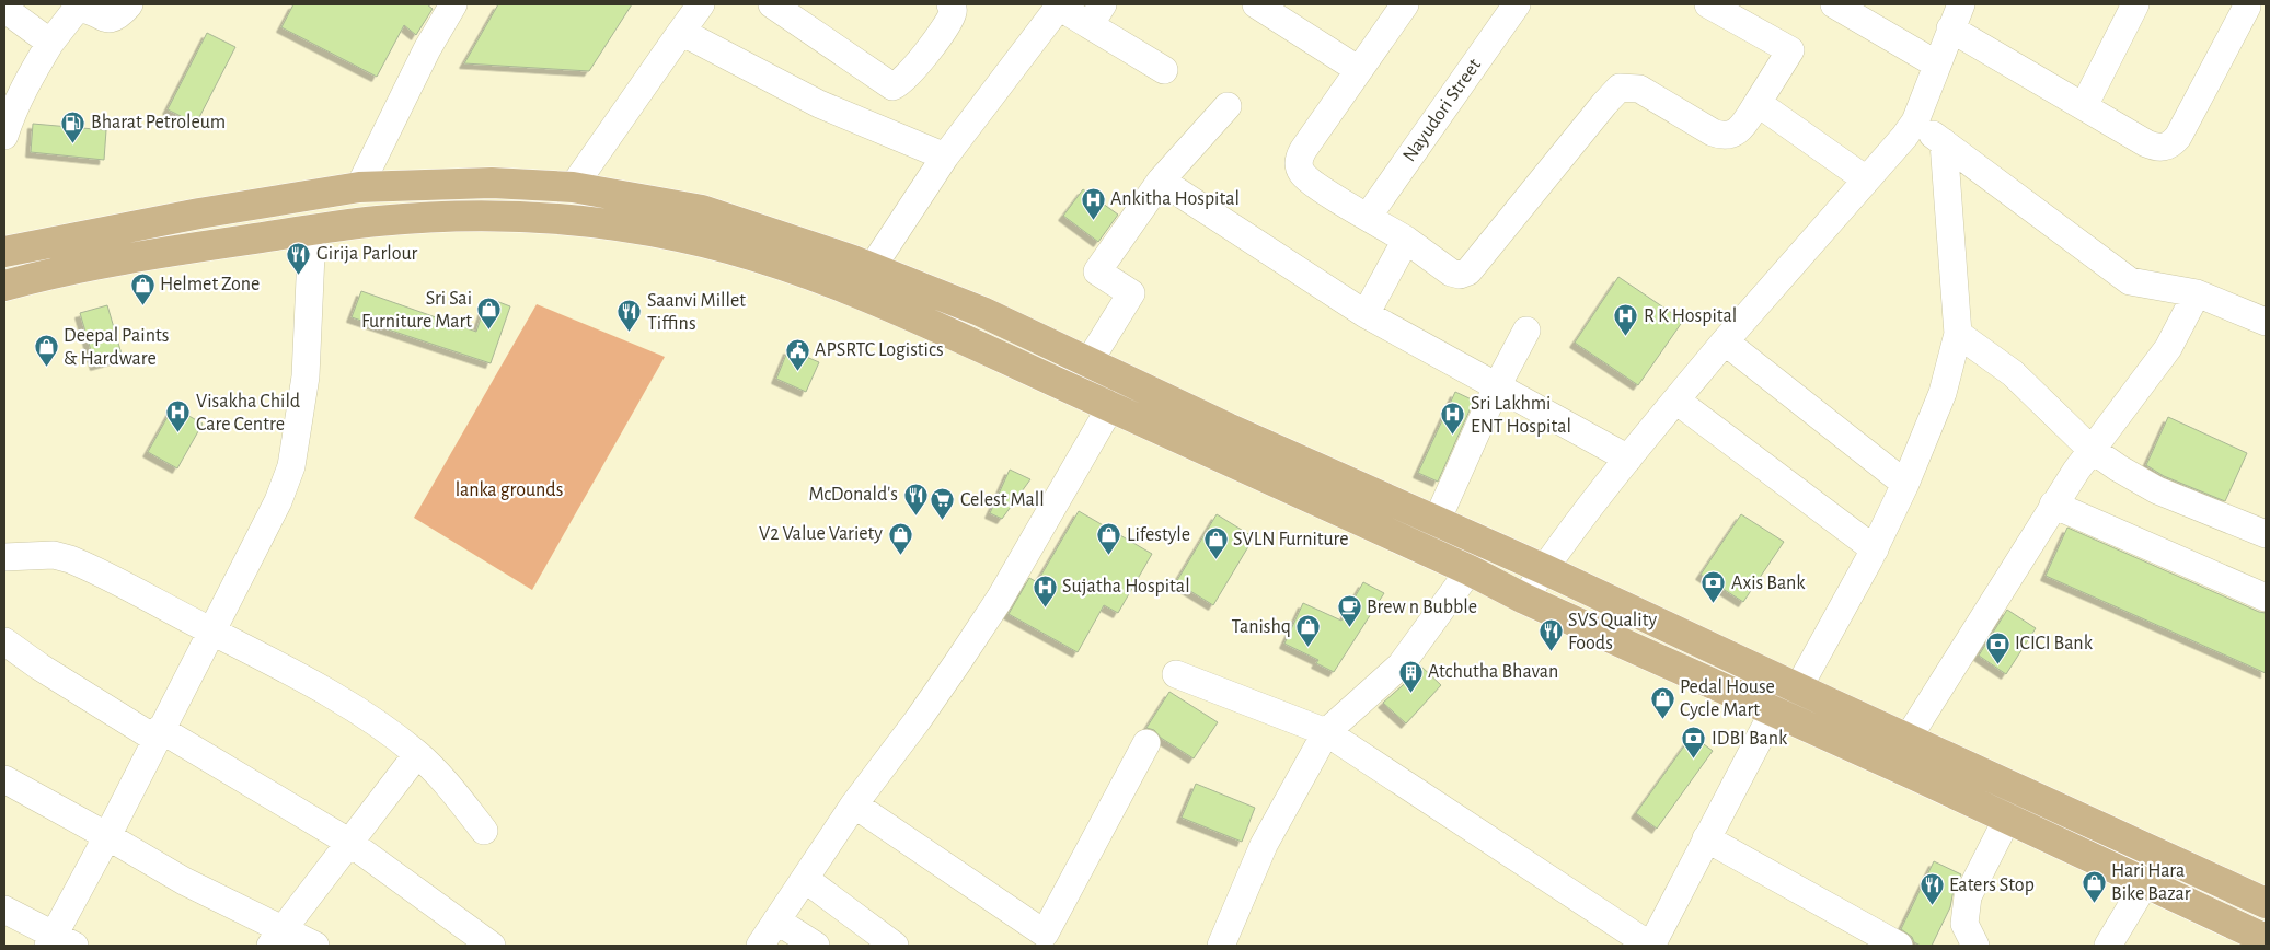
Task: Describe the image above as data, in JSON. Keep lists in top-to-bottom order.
{
  "streets": {
    "street": ["Nayudori Street"]
  },
  "parks": ["lanka grounds"],
  "places": {
    "fuel station": ["Bharat Petroleum"],
    "hospital": [
      "Ankitha Hospital",
      "R K Hospital",
      "Visakha Child Care Centre",
      "Sri Lakhmi ENT Hospital",
      "Sujatha Hospital"
    ],
    "restaurant": [
      "Girija Parlour",
      "Saanvi Millet Tiffins",
      "McDonald's",
      "SVS Quality Foods",
      "Eaters Stop"
    ],
    "shop": [
      "Helmet Zone",
      "Sri Sai Furniture Mart",
      "Deepal Paints & Hardware",
      "V2 Value Variety",
      "Lifestyle",
      "SVLN Furniture",
      "Tanishq",
      "Pedal House Cycle Mart",
      "Hari Hara Bike Bazar"
    ],
    "public building": ["APSRTC Logistics"],
    "supermarket": ["Celest Mall"],
    "bank": ["Axis Bank", "ICICI Bank", "IDBI Bank"],
    "cafe": ["Brew n Bubble"],
    "building": ["Atchutha Bhavan"]
  }
}
